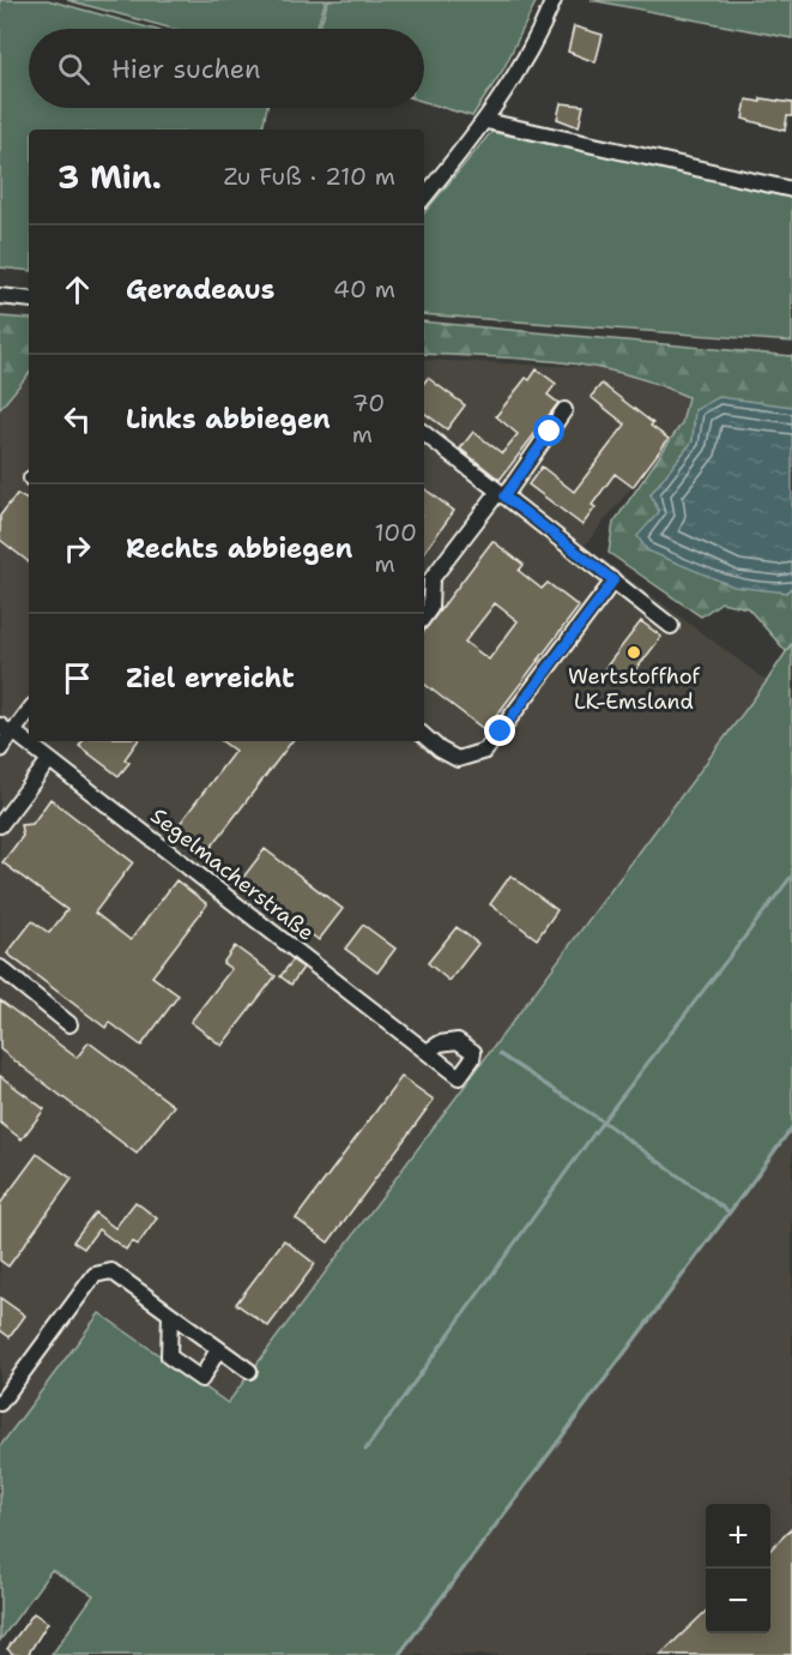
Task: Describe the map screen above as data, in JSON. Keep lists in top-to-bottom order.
{
  "streets": {
    "street": ["Segelmacherstraße"]
  },
  "places": ["Wertstoffhof LK-Emsland"],
  "page": {
    "search": "Hier suchen",
    "heading": ["3 Min.", "Zu Fuß · 210 m"],
    "list": [
      ["Geradeaus", "40 m"],
      ["Links abbiegen", "70 m"],
      ["Rechts abbiegen", "100 m"],
      "Ziel erreicht"
    ],
    "map_buttons": ["+", "−"]
  }
}
